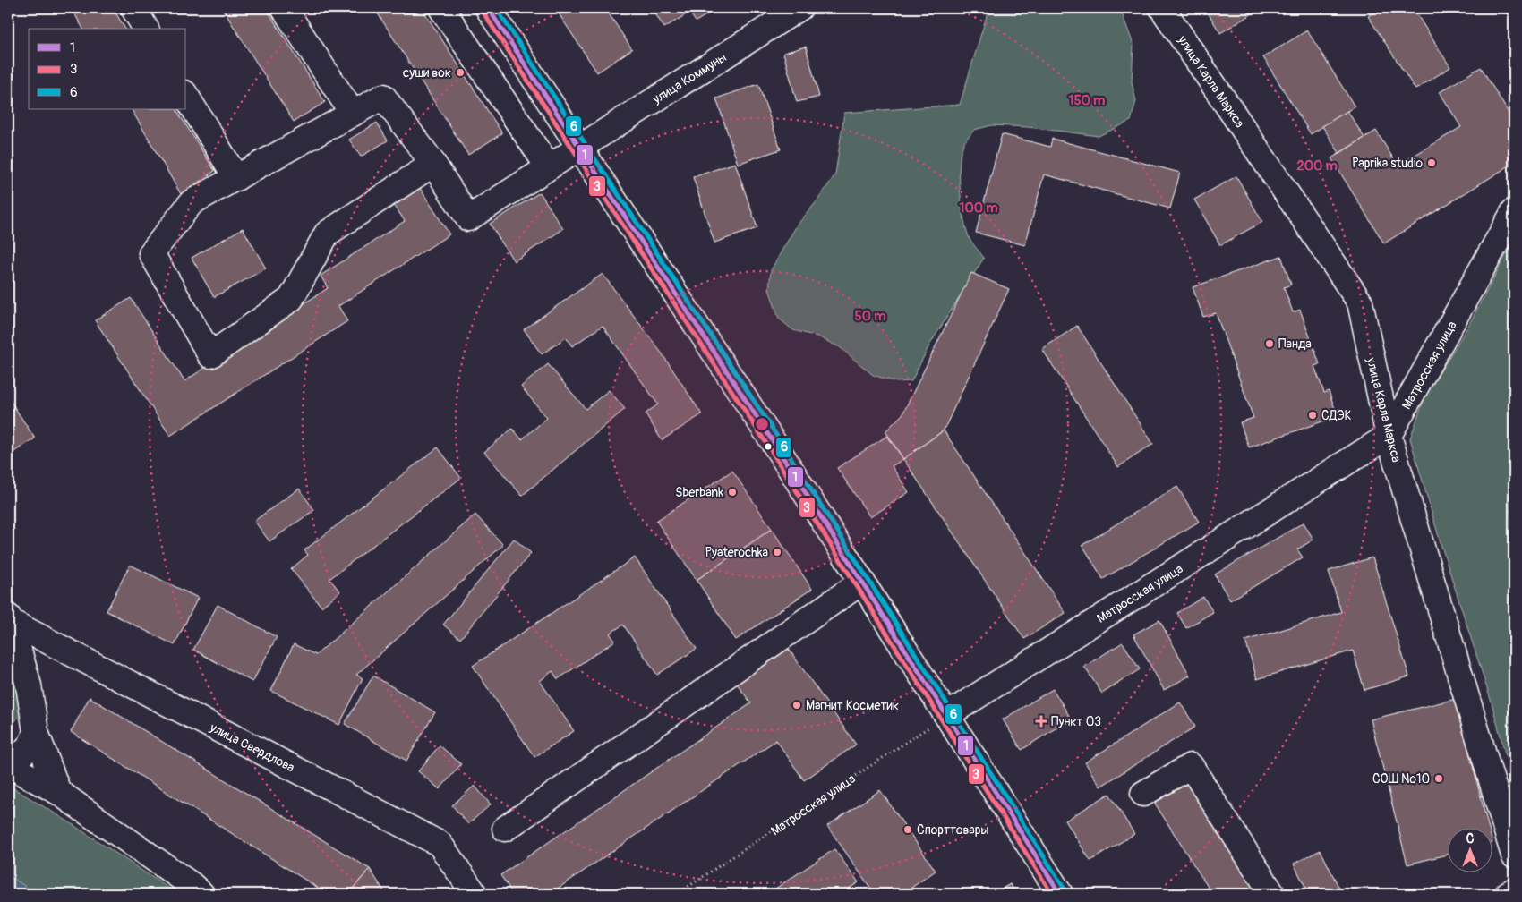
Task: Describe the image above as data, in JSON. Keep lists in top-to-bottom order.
{
  "streets": {
    "street": [
      "улица Коммуны",
      "улица Карла Маркса",
      "Матросская улица",
      "улица Свердлова"
    ]
  },
  "crossings": [
    ["улица Карла Маркса", "Матросская улица"]
  ],
  "places": {
    "other": [
      "суши вок",
      "Paprika studio",
      "Панда",
      "СДЭК",
      "Sberbank",
      "Pyaterochka",
      "Магнит Косметик",
      "СОШ №10",
      "Спорттовары"
    ],
    "health": ["Пункт 03"]
  },
  "lines": ["transit line 1", "transit line 6", "transit line 3"],
  "legend": ["1", "3", "6"],
  "north": "top",
  "rings": [
    "150 m",
    "200 m",
    "100 m",
    "50 m"
  ]
}
